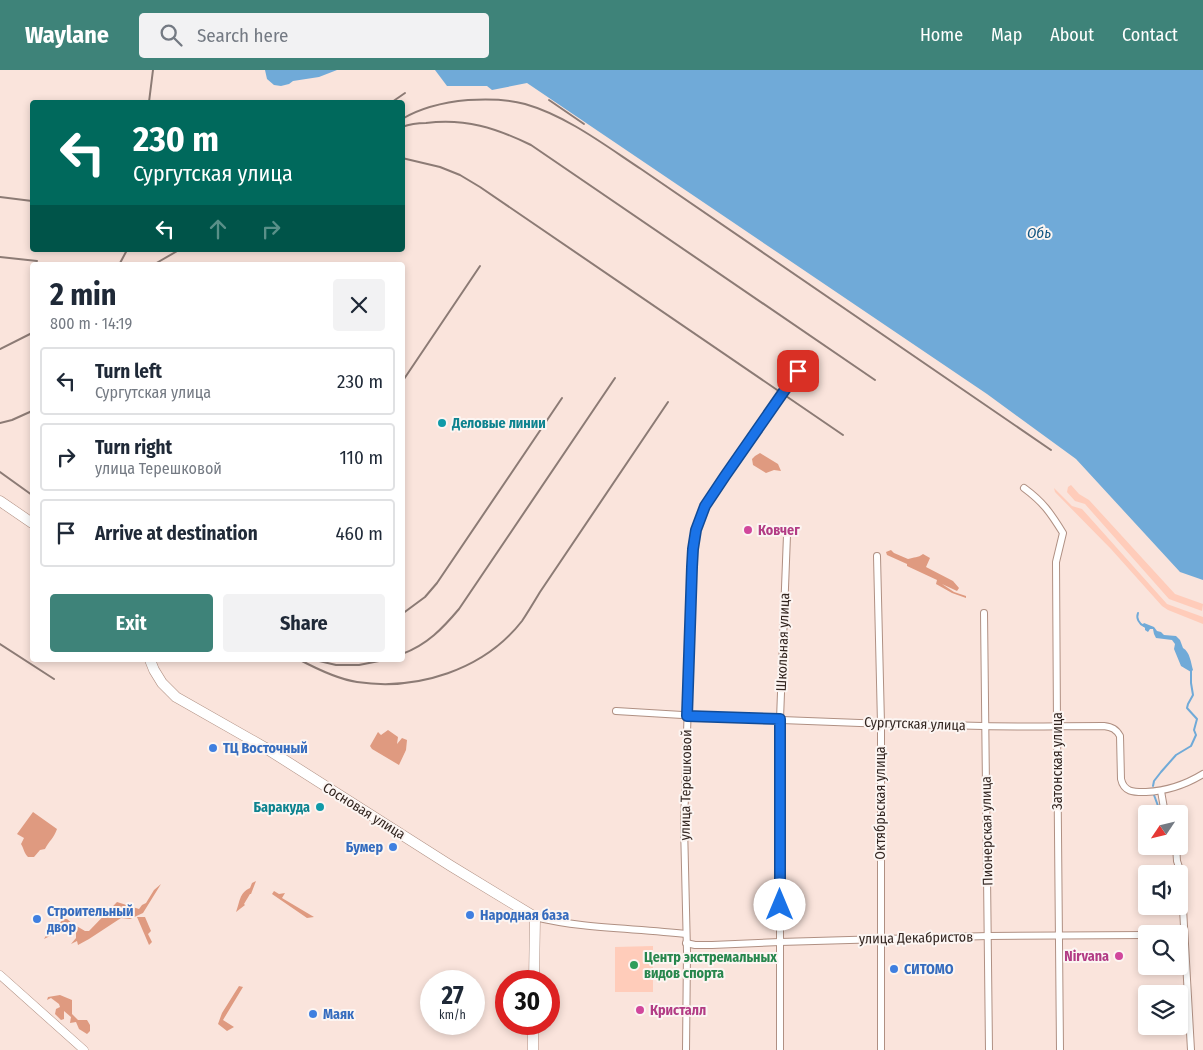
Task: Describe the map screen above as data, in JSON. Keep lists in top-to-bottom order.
{
  "streets": {
    "main road": ["Сосновая улица"],
    "street": [
      "Школьная улица",
      "Сургутская улица",
      "Затонская улица",
      "улица Терешковой",
      "Октябрьская улица",
      "Пионерская улица",
      "улица Декабристов"
    ]
  },
  "crossings": [
    ["Школьная улица", "Сургутская улица"],
    ["Школьная улица", "улица Декабристов"],
    ["Сургутская улица", "Затонская улица"],
    ["Сургутская улица", "улица Терешковой"],
    ["Сургутская улица", "Октябрьская улица"],
    ["Сургутская улица", "Пионерская улица"],
    ["Затонская улица", "улица Декабристов"],
    ["улица Терешковой", "улица Декабристов"],
    ["Октябрьская улица", "улица Декабристов"],
    ["Пионерская улица", "улица Декабристов"]
  ],
  "water": ["Обь"],
  "places": [
    "Деловые линии",
    "Ковчег",
    "ТЦ Восточный",
    "Баракуда",
    "Бумер",
    "Народная база",
    "Строительный двор",
    "Nirvana",
    "Центр экстремальных видов спорта",
    "СИТОМО",
    "Кристалл",
    "Маяк"
  ],
  "north": "bottom left",
  "page": {
    "header": "Waylane",
    "search": "Search here",
    "nav": [
      "Home",
      "Map",
      "About",
      "Contact"
    ],
    "turn": ["230 m", "Сургутская улица"],
    "heading": ["2 min", "800 m · 14:19"],
    "list": [
      {
        "name": "Turn left",
        "note": "Сургутская улица",
        "value": "230 m"
      },
      {
        "name": "Turn right",
        "note": "улица Терешковой",
        "value": "110 m"
      },
      {
        "name": "Arrive at destination",
        "value": "460 m"
      }
    ],
    "buttons": ["Exit", "Share"],
    "speed": "27 km/h",
    "limit": "30"
  }
}
